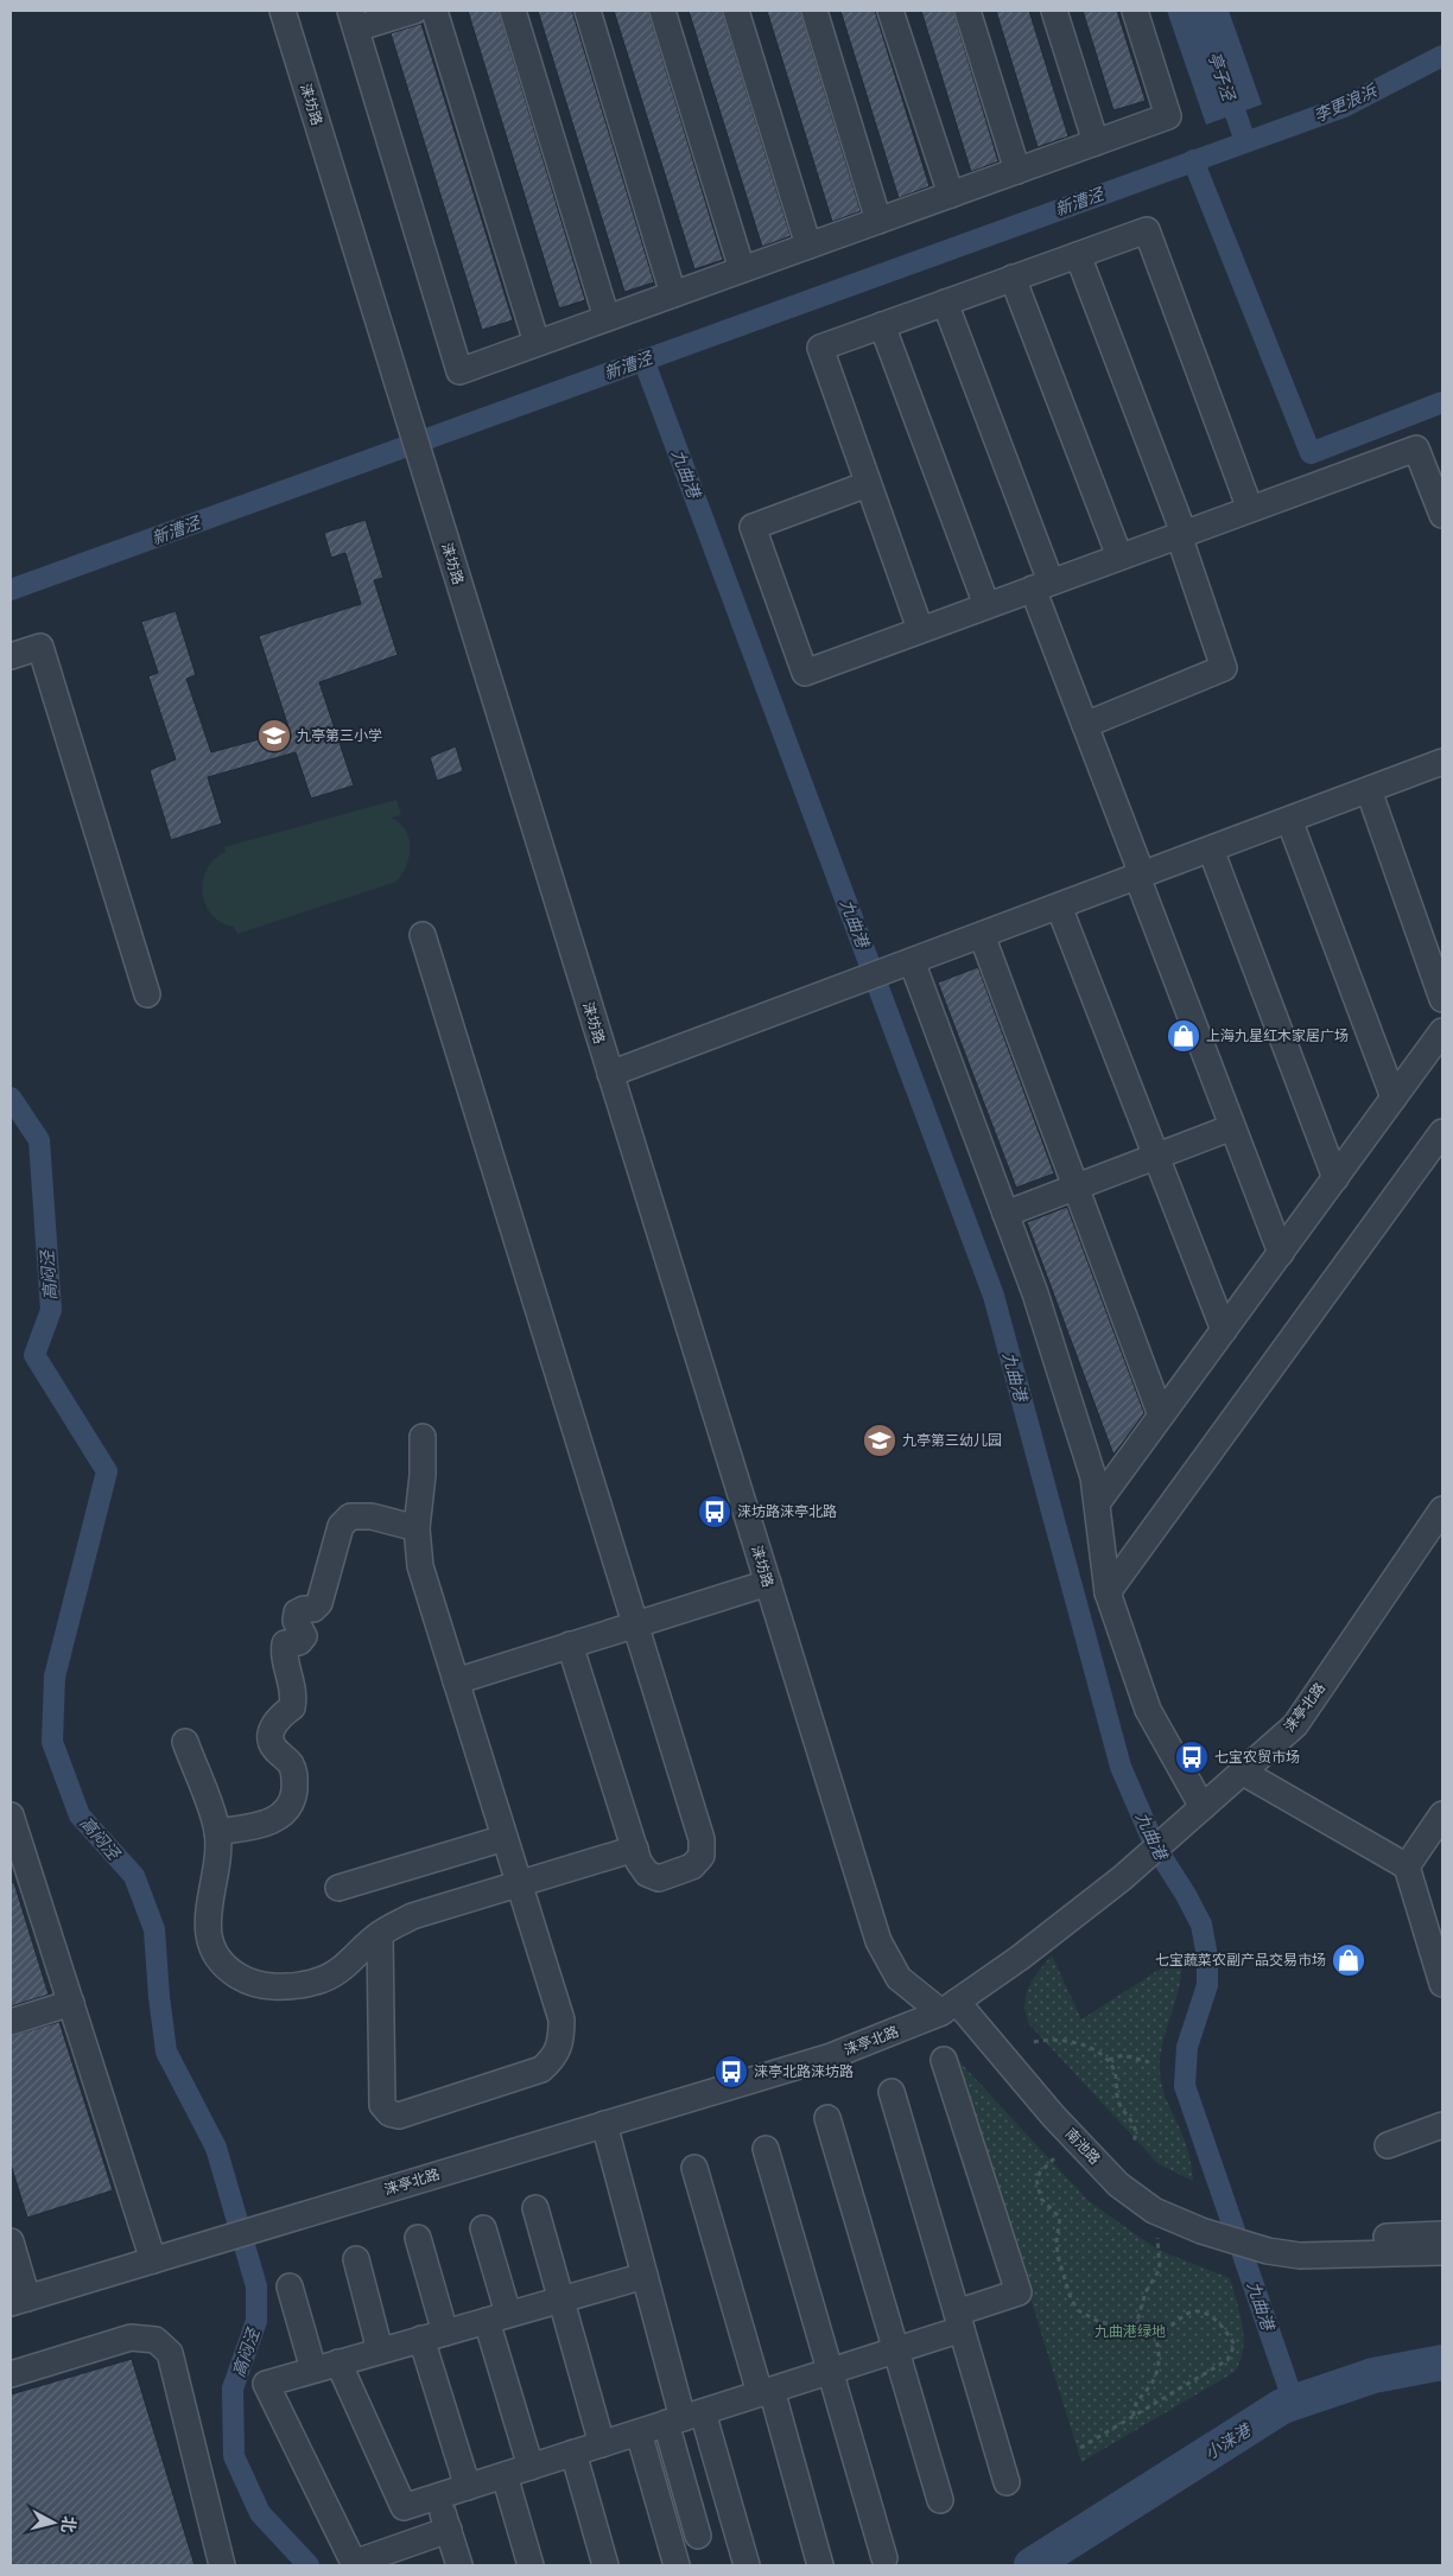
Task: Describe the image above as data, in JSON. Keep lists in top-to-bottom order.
{
  "streets": {
    "street": ["涞坊路", "涞亭北路", "南池路"]
  },
  "crossings": [
    ["涞坊路", "涞亭北路"],
    ["涞坊路", "南池路"],
    ["涞亭北路", "南池路"]
  ],
  "water": [
    "亭子泾",
    "李更浪浜",
    "新漕泾",
    "九曲港",
    "高闷泾",
    "小涞港"
  ],
  "parks": ["九曲港绿地"],
  "places": {
    "school or university": ["九亭第三小学", "九亭第三幼儿园"],
    "shop": ["上海九星红木家居广场", "七宝蔬菜农副产品交易市场"],
    "bus stop": ["涞坊路涞亭北路", "七宝农贸市场", "涞亭北路涞坊路"]
  },
  "north": "right"
}
